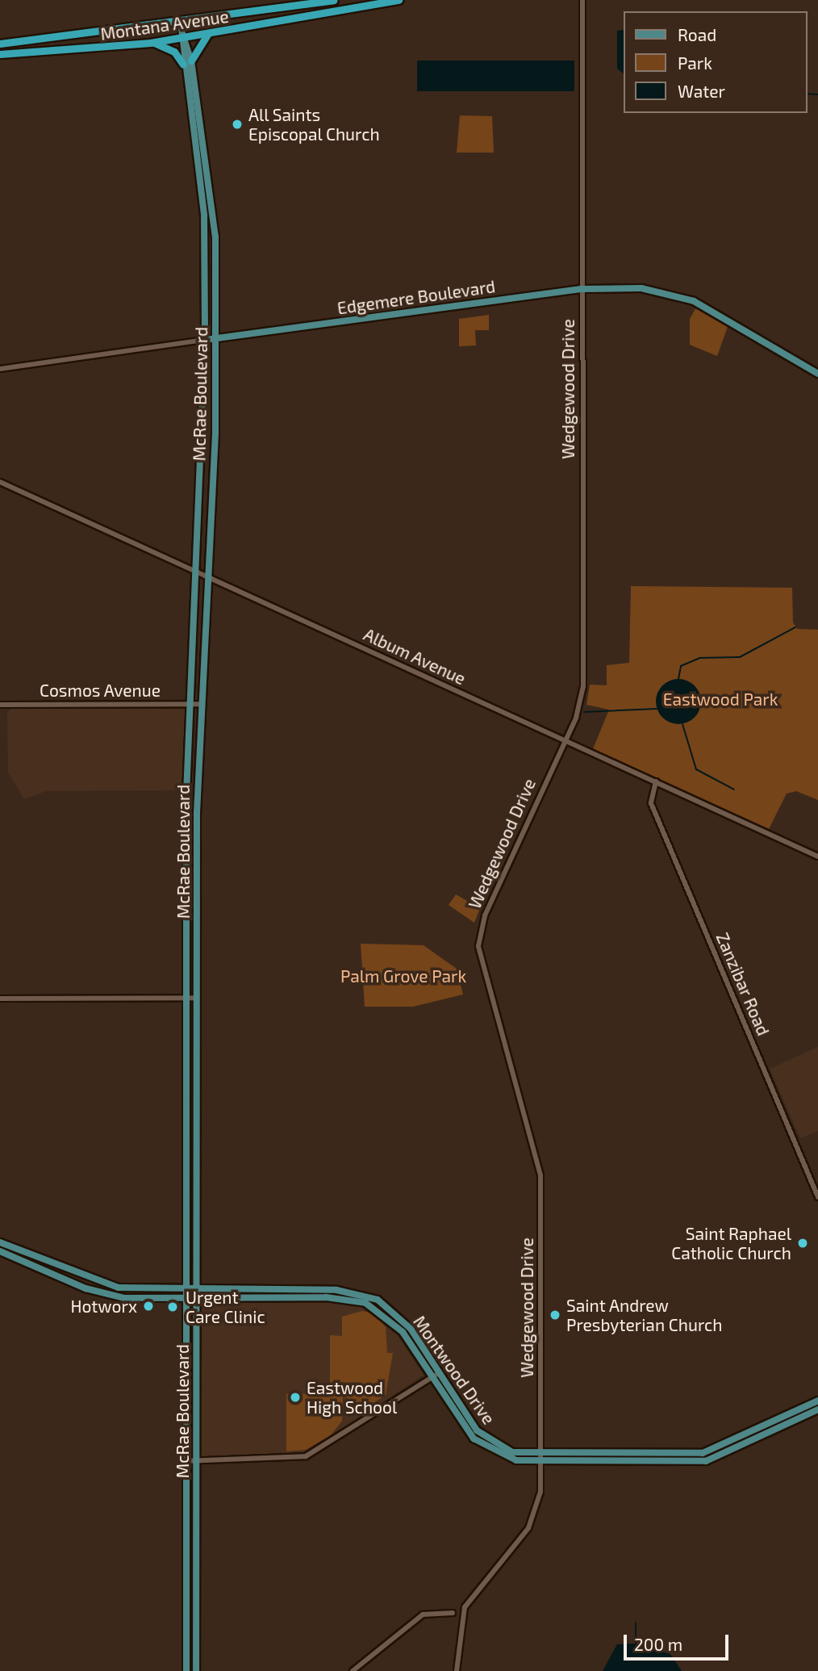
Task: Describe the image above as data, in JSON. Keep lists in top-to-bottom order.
{
  "streets": {
    "highway": ["Montana Avenue"],
    "main road": ["Edgemere Boulevard", "McRae Boulevard", "Montwood Drive"],
    "street": [
      "Wedgewood Drive",
      "Album Avenue",
      "Cosmos Avenue",
      "Zanzibar Road"
    ]
  },
  "crossings": [
    ["Montana Avenue", "McRae Boulevard"],
    ["Edgemere Boulevard", "Wedgewood Drive"],
    ["Edgemere Boulevard", "McRae Boulevard"],
    ["Wedgewood Drive", "Album Avenue"],
    ["Wedgewood Drive", "Montwood Drive"],
    ["McRae Boulevard", "Album Avenue"],
    ["McRae Boulevard", "Cosmos Avenue"],
    ["McRae Boulevard", "Montwood Drive"],
    ["Album Avenue", "Zanzibar Road"]
  ],
  "parks": ["Eastwood Park", "Palm Grove Park"],
  "places": [
    "All Saints Episcopal Church",
    "Saint Raphael Catholic Church",
    "Hotworx",
    "Urgent Care Clinic",
    "Saint Andrew Presbyterian Church",
    "Eastwood High School"
  ],
  "legend": ["Road", "Park", "Water"],
  "scale_bar": "200 m"
}
